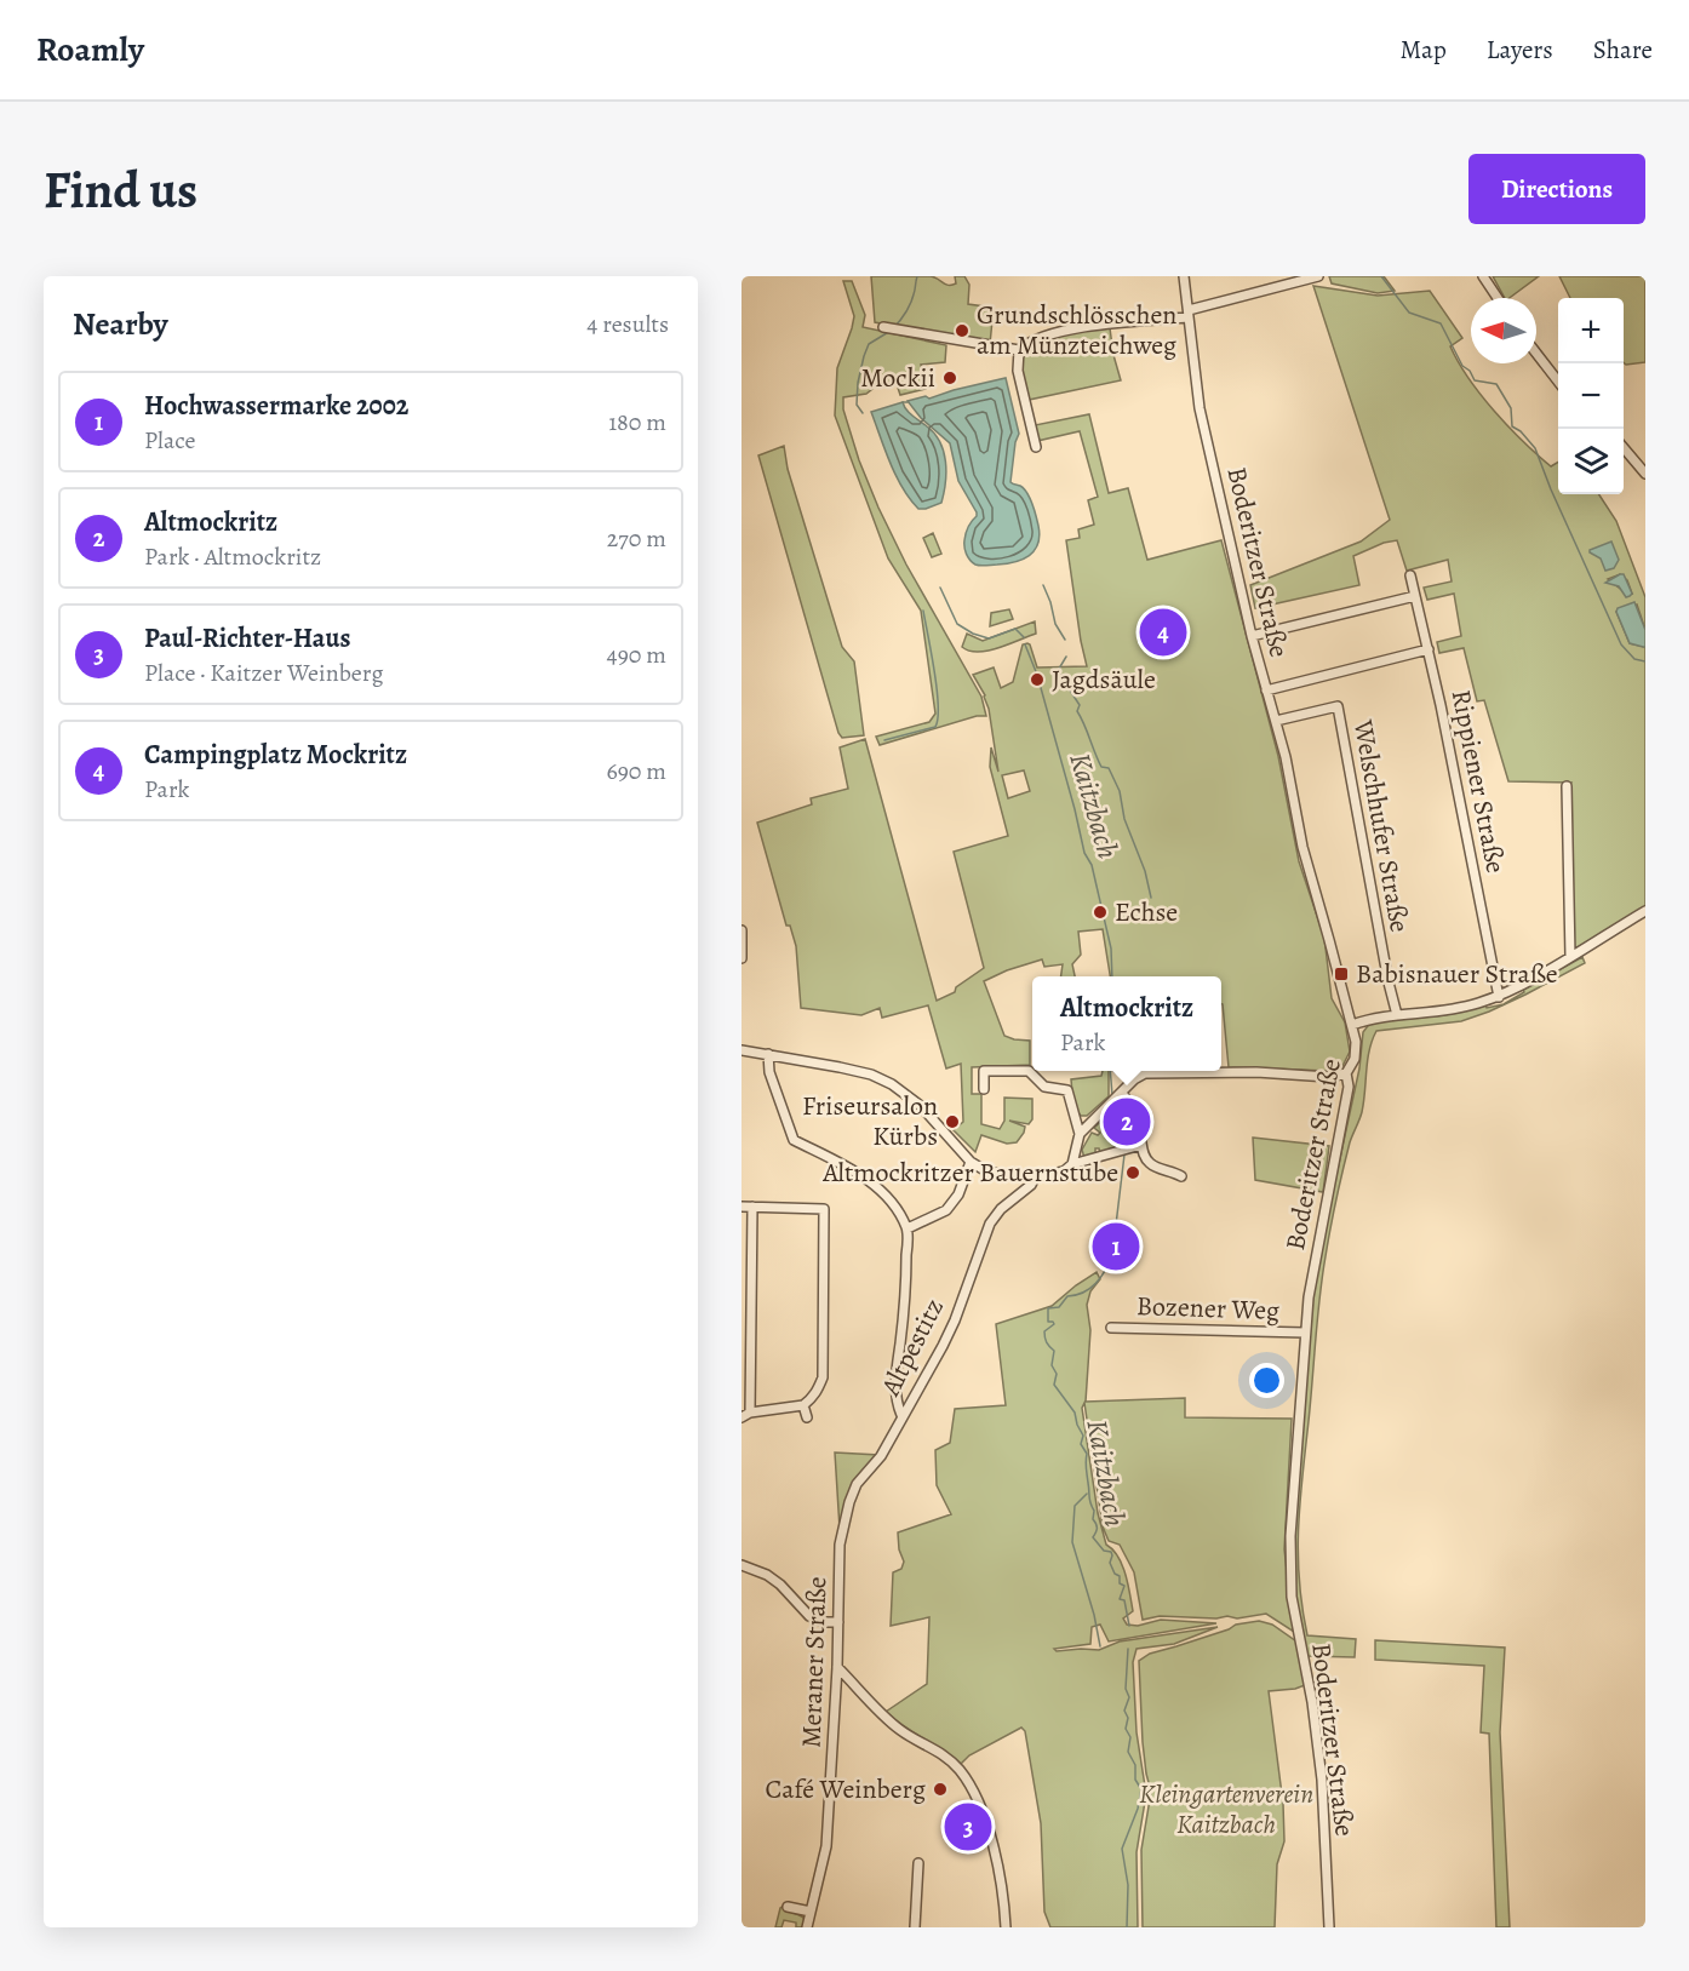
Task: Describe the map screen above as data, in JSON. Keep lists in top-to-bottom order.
{
  "streets": {
    "street": [
      "Boderitzer Straße",
      "Rippiener Straße",
      "Welschhufer Straße",
      "Bozener Weg",
      "Altpestitz",
      "Meraner Straße"
    ]
  },
  "crossings": [
    ["Boderitzer Straße", "Welschhufer Straße"],
    ["Boderitzer Straße", "Bozener Weg"],
    ["Altpestitz", "Meraner Straße"]
  ],
  "water": ["Kaitzbach"],
  "parks": ["Kleingartenverein Kaitzbach"],
  "places": {
    "other": [
      "Grundschlösschen am Münzteichweg",
      "Mockii",
      "Jagdsäule",
      "Echse",
      "Friseursalon Kürbs",
      "Altmockritzer Bauernstube",
      "Café Weinberg"
    ],
    "transit": ["Babisnauer Straße"]
  },
  "north": "left",
  "page": {
    "header": "Roamly",
    "nav": ["Map", "Layers", "Share"],
    "buttons": "Directions",
    "title": "Find us",
    "heading": ["Nearby", "4 results"],
    "map_buttons": ["+", "−"],
    "list": [
      {
        "mark": "1",
        "name": "Hochwassermarke 2002",
        "note": "Place",
        "value": "180 m"
      },
      {
        "mark": "2",
        "name": "Altmockritz",
        "note": "Park · Altmockritz",
        "value": "270 m"
      },
      {
        "mark": "3",
        "name": "Paul-Richter-Haus",
        "note": "Place · Kaitzer Weinberg",
        "value": "490 m"
      },
      {
        "mark": "4",
        "name": "Campingplatz Mockritz",
        "note": "Park",
        "value": "690 m"
      }
    ],
    "pins": [
      "4",
      "2",
      "1",
      "3"
    ],
    "popup": ["Altmockritz", "Park"]
  }
}
